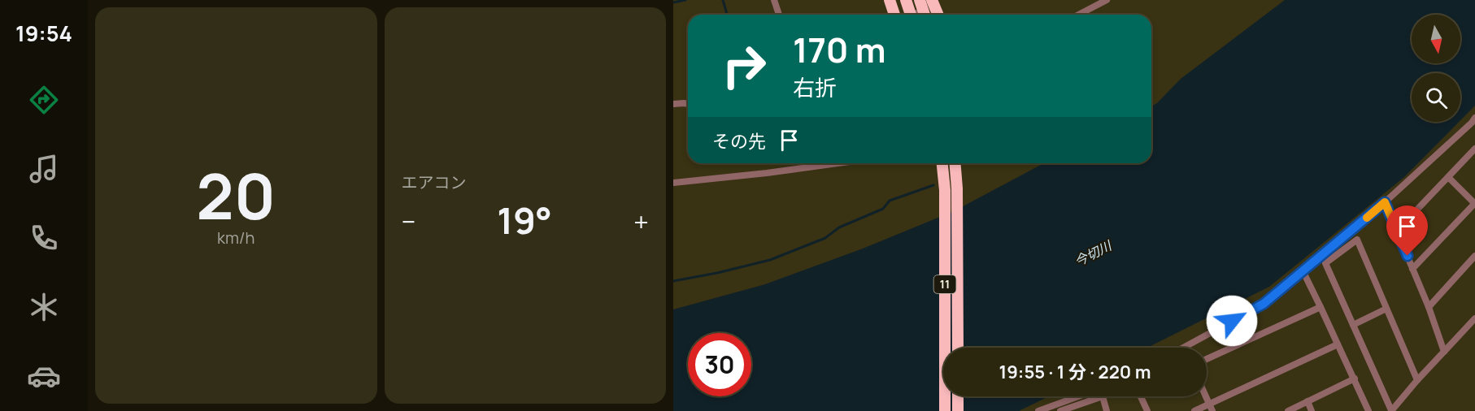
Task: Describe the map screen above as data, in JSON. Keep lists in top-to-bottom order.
{
  "streets": {
    "highway": ["11"]
  },
  "water": ["今切川"],
  "north": "bottom",
  "page": {
    "tabs": "19:54",
    "tile": [
      ["20", "km/h"],
      "エアコン"
    ],
    "turn": ["170 m", "右折"],
    "then": "その先",
    "heat": ["−", "19°", "+"],
    "limit": "30",
    "trip": "19:55 · 1 分 · 220 m"
  }
}
